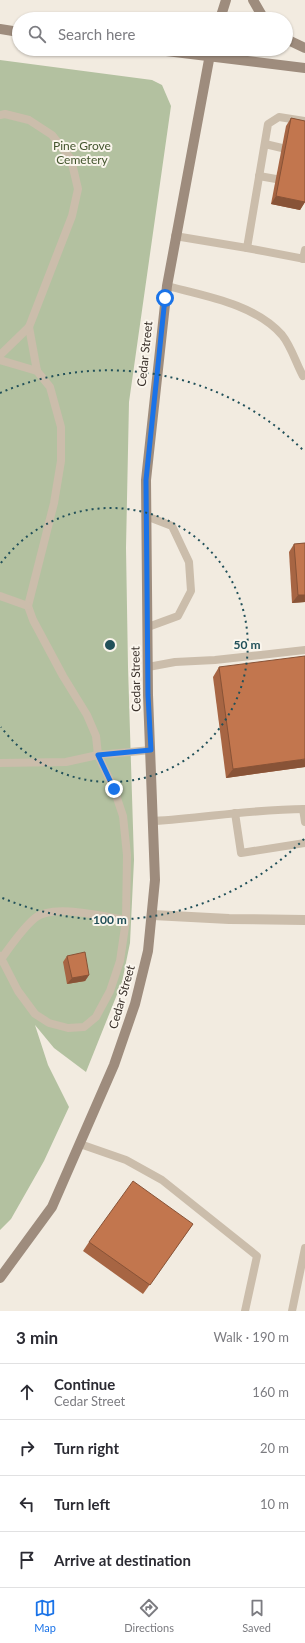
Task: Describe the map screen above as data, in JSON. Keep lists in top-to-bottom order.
{
  "streets": {
    "main road": ["Cedar Street"]
  },
  "parks": ["Pine Grove Cemetery"],
  "page": {
    "search": "Search here",
    "heading": ["3 min", "Walk · 190 m"],
    "list": [
      ["Continue", "Cedar Street", "160 m"],
      ["Turn right", "20 m"],
      ["Turn left", "10 m"],
      "Arrive at destination"
    ],
    "nav": ["Map", "Directions", "Saved"]
  },
  "rings": ["50 m", "100 m"]
}
